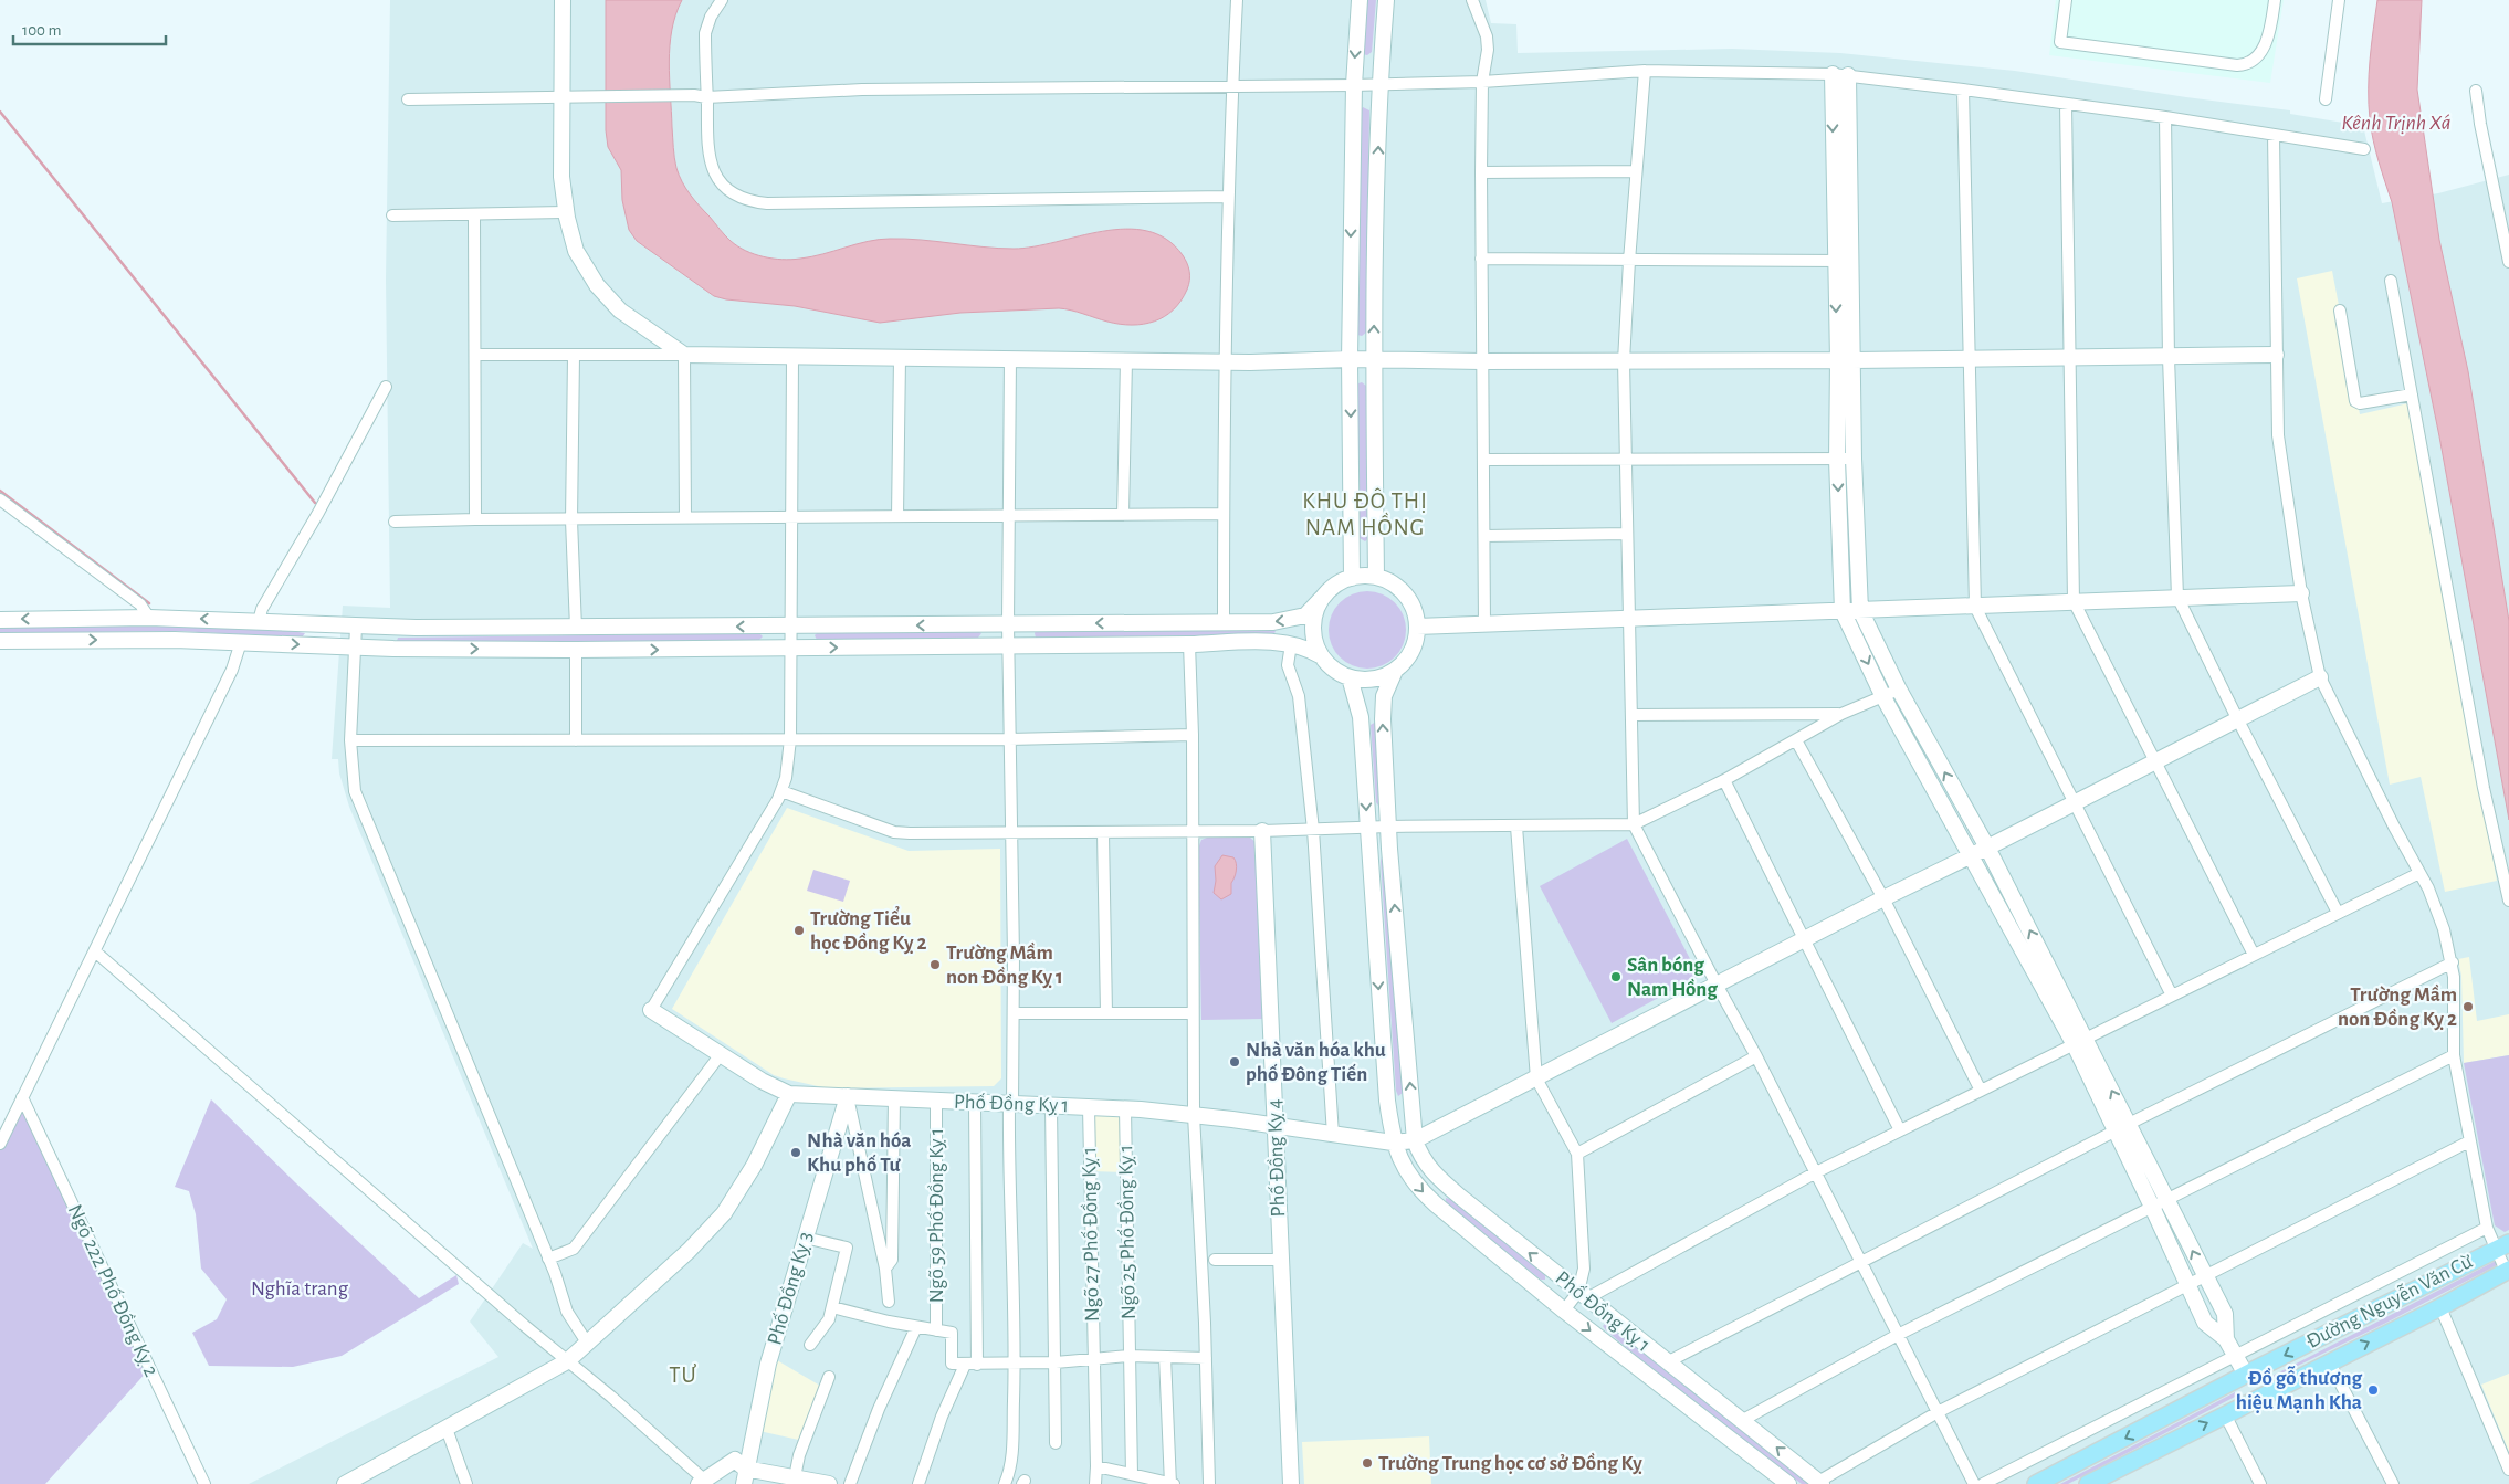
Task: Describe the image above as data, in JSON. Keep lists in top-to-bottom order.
{
  "streets": {
    "main road": ["Đường Nguyễn Văn Cừ"],
    "street": [
      "Phố Đồng Kỵ 1",
      "Phố Đồng Kỵ 4",
      "Ngõ 59 Phố Đồng Kỵ 1",
      "Ngõ 25 Phố Đồng Kỵ 1",
      "Ngõ 27 Phố Đồng Kỵ 1",
      "Phố Đồng Kỵ 3",
      "Ngõ 222 Phố Đồng Kỵ 2"
    ]
  },
  "crossings": [
    ["Phố Đồng Kỵ 1", "Phố Đồng Kỵ 4"],
    ["Phố Đồng Kỵ 1", "Ngõ 59 Phố Đồng Kỵ 1"],
    ["Phố Đồng Kỵ 1", "Ngõ 25 Phố Đồng Kỵ 1"],
    ["Phố Đồng Kỵ 1", "Ngõ 27 Phố Đồng Kỵ 1"],
    ["Phố Đồng Kỵ 1", "Phố Đồng Kỵ 3"]
  ],
  "districts": ["KHU ĐÔ THỊ NAM HỒNG", "TƯ"],
  "water": ["Kênh Trịnh Xá"],
  "parks": ["Nghĩa trang"],
  "places": [
    "Trường Tiểu học Đồng Kỵ 2",
    "Trường Mầm non Đồng Kỵ 1",
    "Sân bóng Nam Hồng",
    "Trường Mầm non Đồng Kỵ 2",
    "Nhà văn hóa khu phố Đông Tiến",
    "Nhà văn hóa Khu phố Tư",
    "Đồ gỗ thương hiệu Mạnh Kha",
    "Trường Trung học cơ sở Đồng Kỵ"
  ],
  "scale_bar": "100 m"
}
